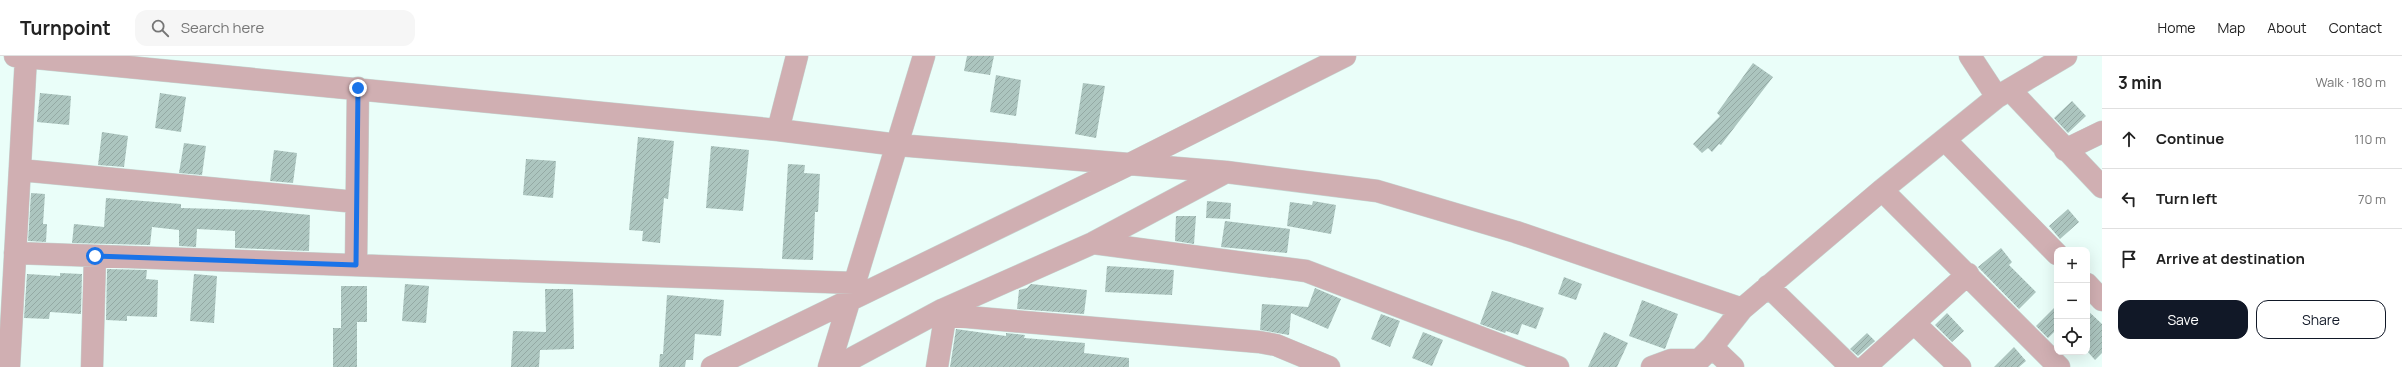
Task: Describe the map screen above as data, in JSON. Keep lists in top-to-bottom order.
{
  "page": {
    "header": "Turnpoint",
    "search": "Search here",
    "nav": [
      "Home",
      "Map",
      "About",
      "Contact"
    ],
    "heading": ["3 min", "Walk · 180 m"],
    "list": [
      ["Continue", "110 m"],
      ["Turn left", "70 m"],
      "Arrive at destination"
    ],
    "map_buttons": ["+", "−"],
    "buttons": ["Save", "Share"]
  }
}
